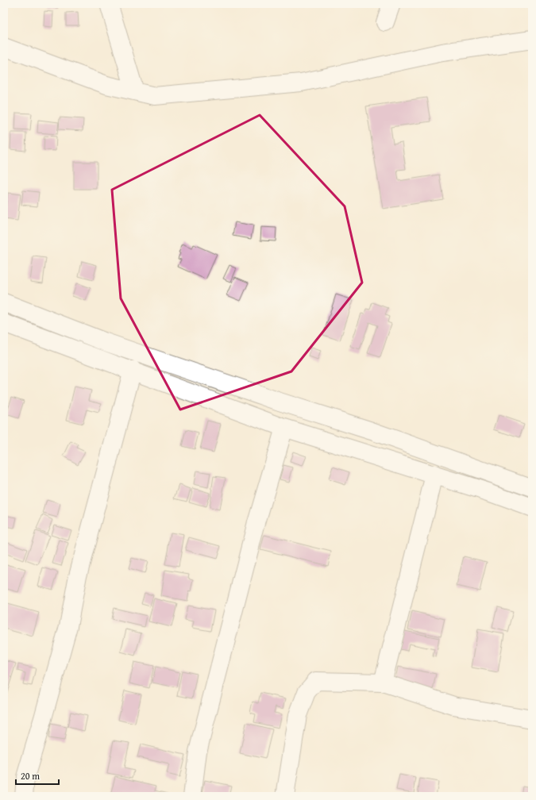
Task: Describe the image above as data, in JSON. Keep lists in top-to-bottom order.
{
  "scale_bar": "20 m"
}
